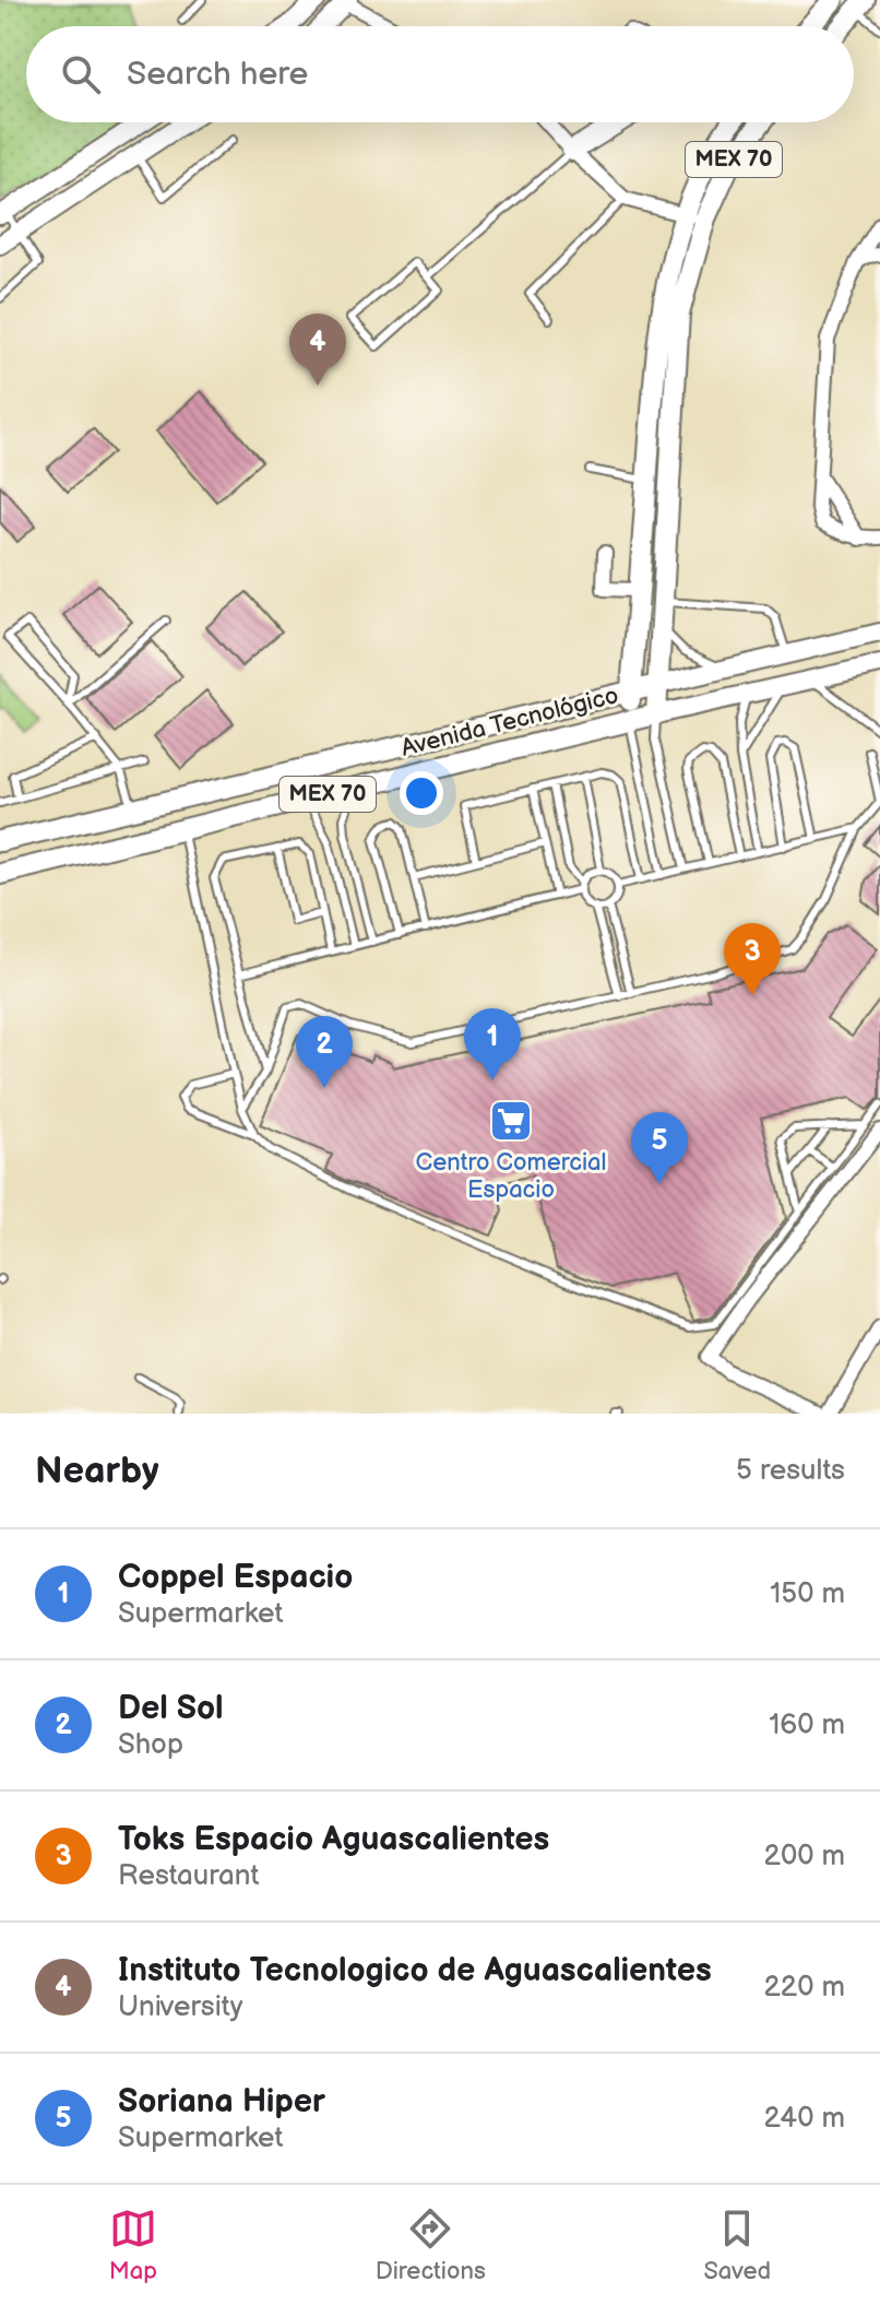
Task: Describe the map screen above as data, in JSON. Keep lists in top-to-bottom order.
{
  "streets": {
    "main road": ["MEX 70", "Avenida Tecnológico"]
  },
  "crossings": [
    ["MEX 70", "Avenida Tecnológico"]
  ],
  "places": {
    "supermarket": ["Centro Comercial Espacio"]
  },
  "page": {
    "search": "Search here",
    "pins": [
      "4",
      "3",
      "1",
      "2",
      "5"
    ],
    "heading": ["Nearby", "5 results"],
    "list": [
      {
        "mark": "1",
        "name": "Coppel Espacio",
        "note": "Supermarket",
        "value": "150 m"
      },
      {
        "mark": "2",
        "name": "Del Sol",
        "note": "Shop",
        "value": "160 m"
      },
      {
        "mark": "3",
        "name": "Toks Espacio Aguascalientes",
        "note": "Restaurant",
        "value": "200 m"
      },
      {
        "mark": "4",
        "name": "Instituto Tecnologico de Aguascalientes",
        "note": "University",
        "value": "220 m"
      },
      {
        "mark": "5",
        "name": "Soriana Hiper",
        "note": "Supermarket",
        "value": "240 m"
      }
    ],
    "nav": ["Map", "Directions", "Saved"]
  }
}
